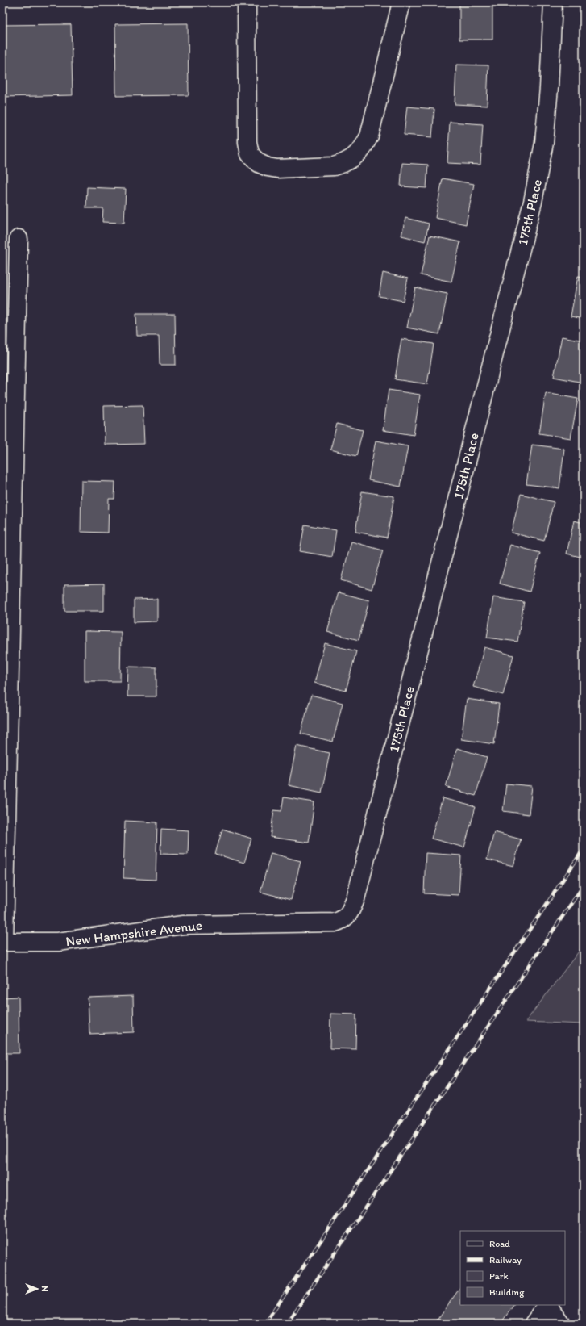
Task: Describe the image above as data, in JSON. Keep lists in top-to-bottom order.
{
  "streets": {
    "street": ["175th Place", "New Hampshire Avenue"]
  },
  "crossings": [
    ["175th Place", "New Hampshire Avenue"]
  ],
  "legend": [
    "Road",
    "Railway",
    "Park",
    "Building"
  ],
  "north": "right"
}
